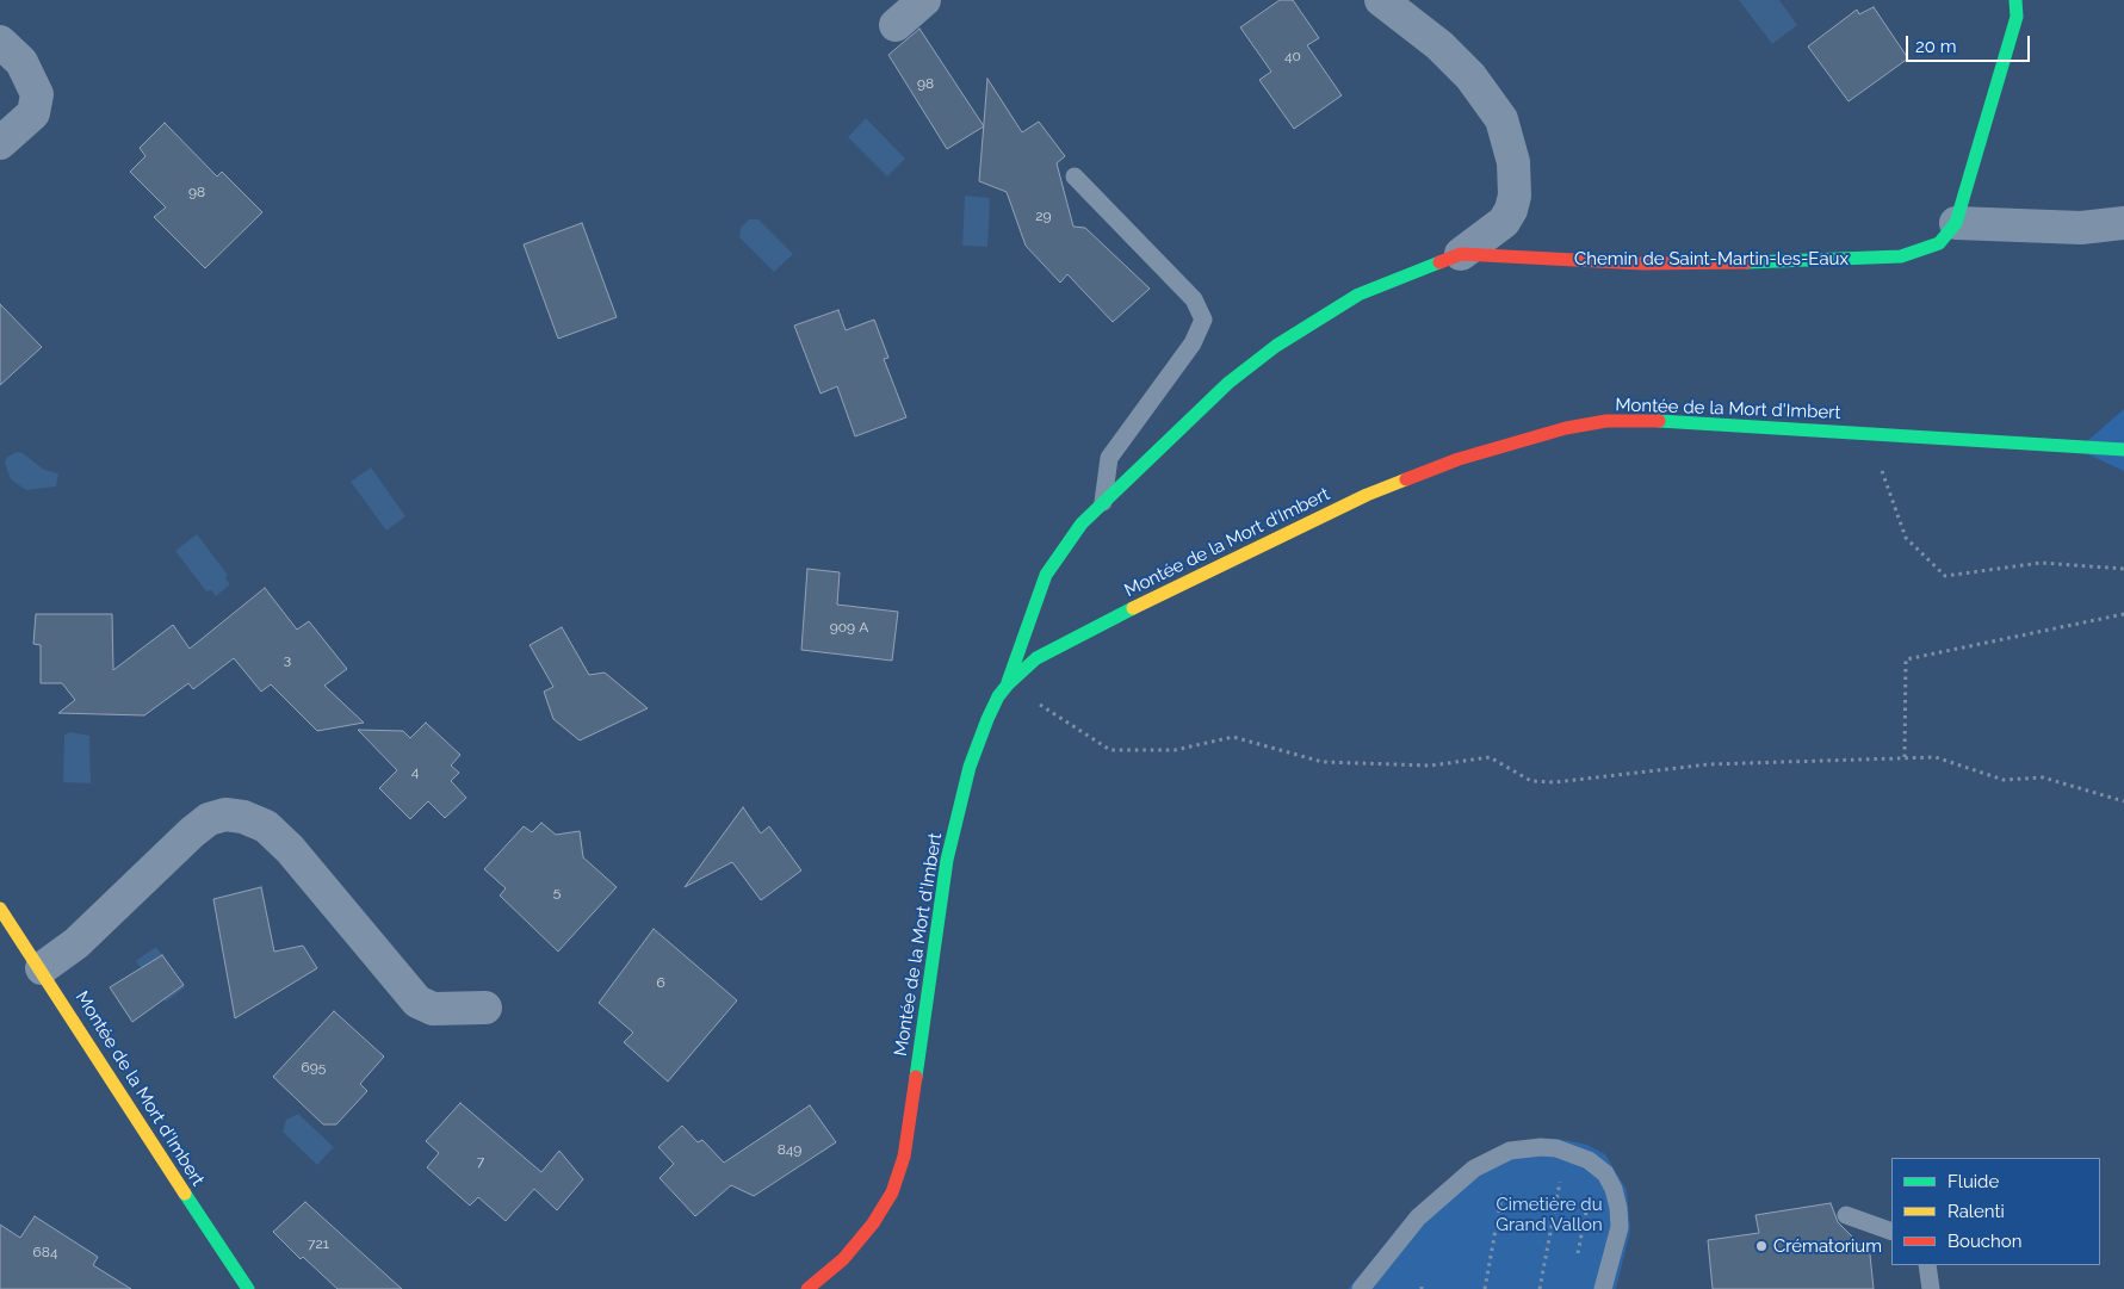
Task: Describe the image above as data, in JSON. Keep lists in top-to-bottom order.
{
  "streets": {
    "street": ["Chemin de Saint-Martin-les-Eaux", "Montée de la Mort d'Imbert"]
  },
  "crossings": [
    ["Chemin de Saint-Martin-les-Eaux", "Montée de la Mort d'Imbert"]
  ],
  "parks": ["Cimetière du Grand Vallon"],
  "places": ["Crématorium"],
  "house_numbers": [
    "40",
    "98",
    "98",
    "29",
    "909 A",
    "3",
    "4",
    "5",
    "6",
    "695",
    "849",
    "7",
    "721",
    "684"
  ],
  "legend": ["Fluide", "Ralenti", "Bouchon"],
  "scale_bar": "20 m"
}
